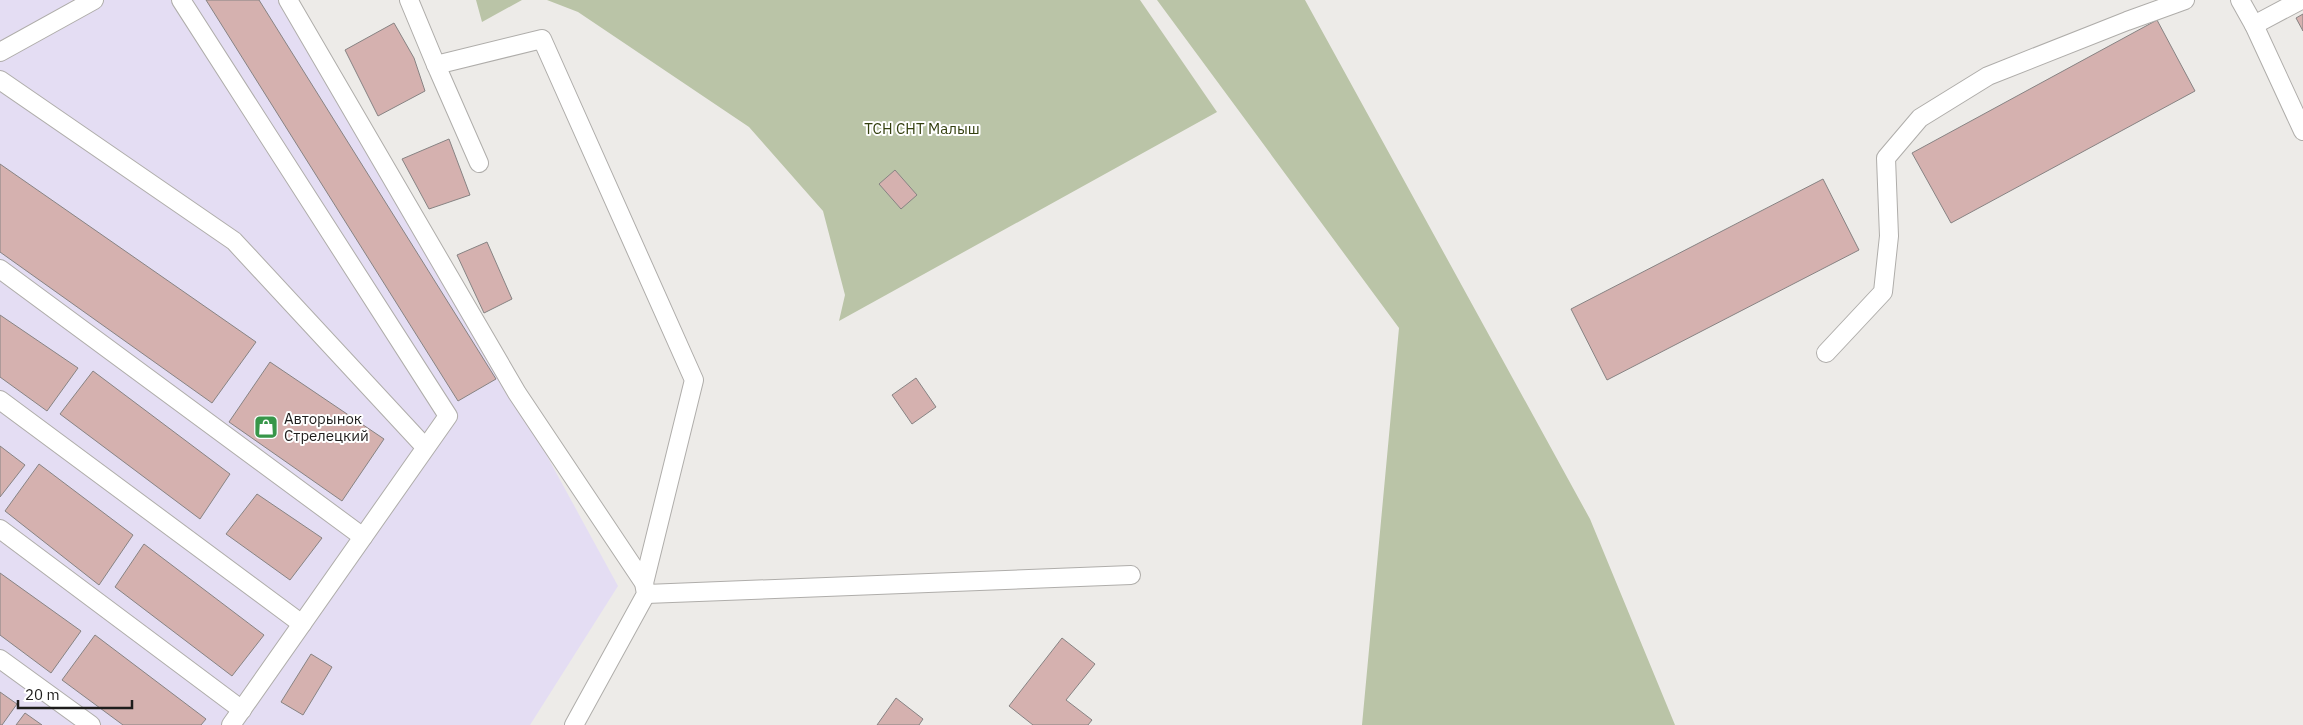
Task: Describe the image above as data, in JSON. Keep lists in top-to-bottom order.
{
  "parks": ["ТСН СНТ Малыш"],
  "places": {
    "shop": ["Авторынок Стрелецкий"]
  },
  "scale_bar": "20 m"
}
